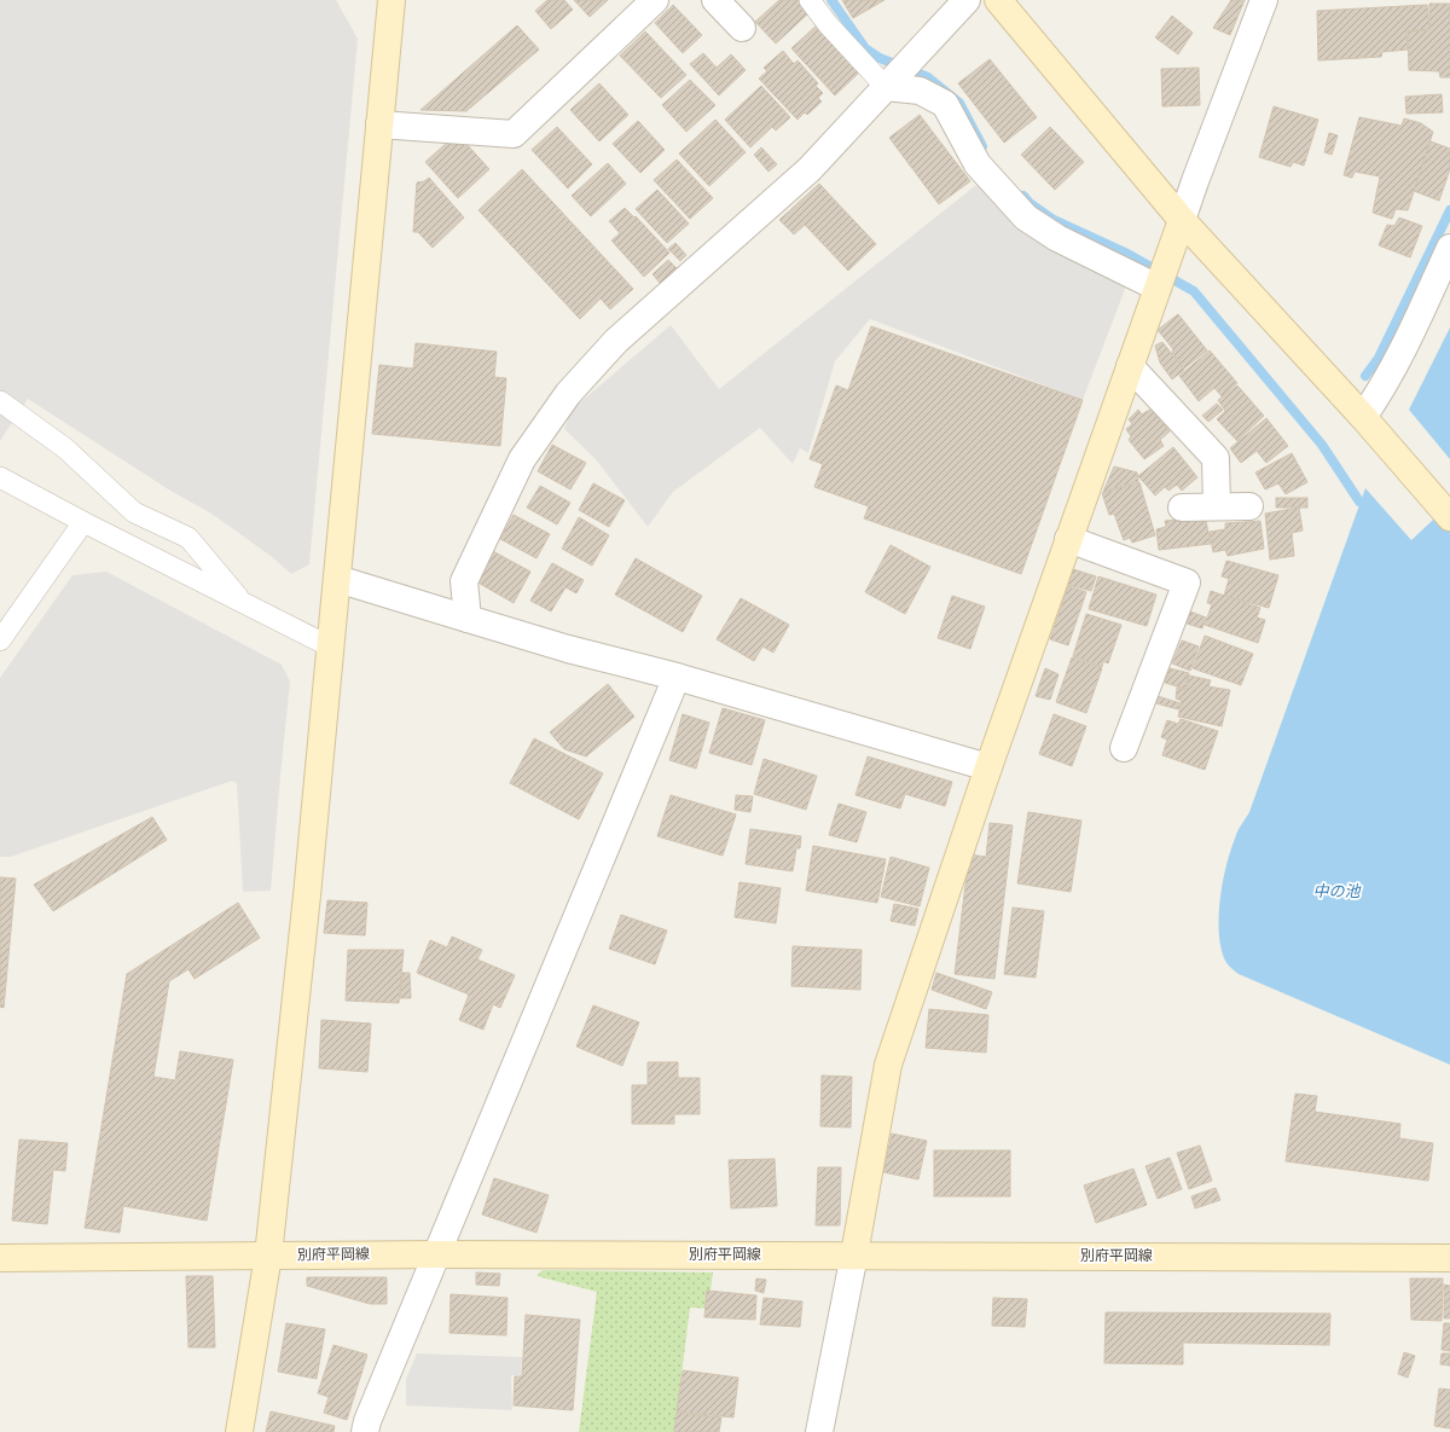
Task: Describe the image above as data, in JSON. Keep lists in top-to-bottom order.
{
  "streets": {
    "street": ["別府平岡線"]
  },
  "water": ["中の池"]
}
